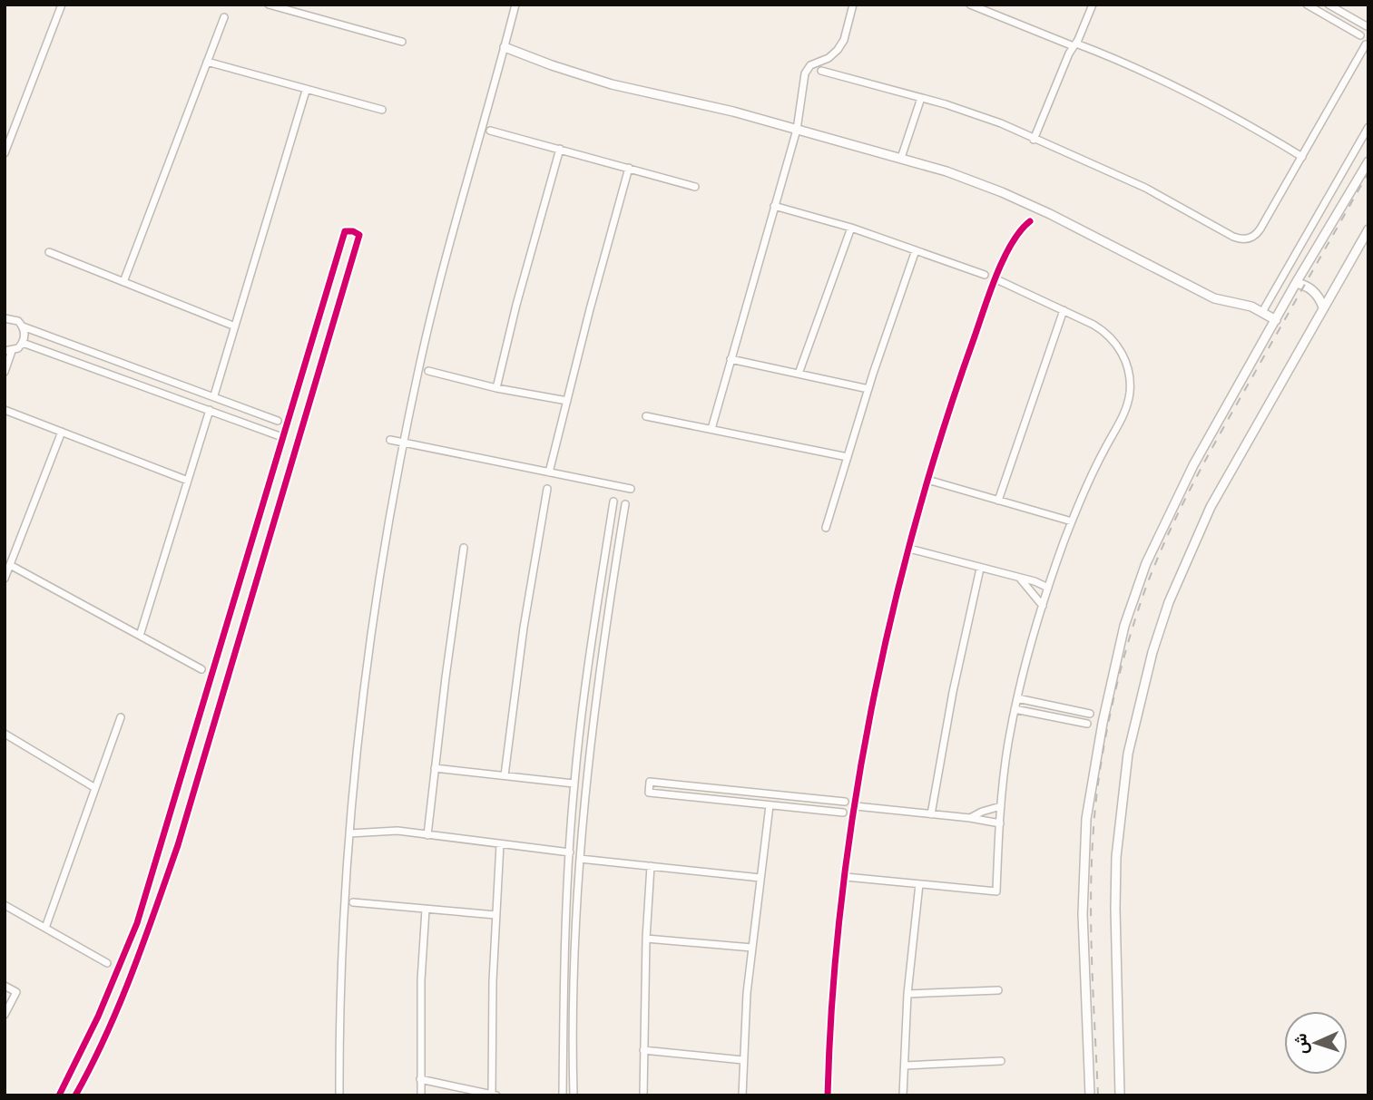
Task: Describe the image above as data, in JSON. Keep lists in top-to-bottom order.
{
  "north": "left"
}
